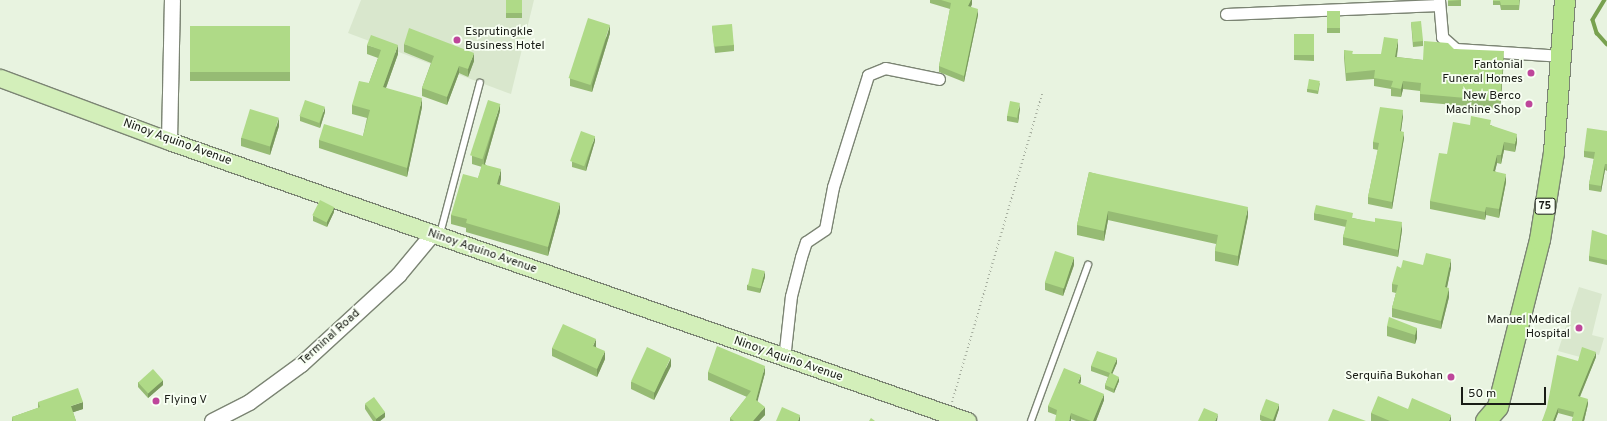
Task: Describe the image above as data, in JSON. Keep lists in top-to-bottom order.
{
  "streets": {
    "highway": ["75"],
    "main road": ["Ninoy Aquino Avenue"],
    "street": ["Terminal Road"]
  },
  "crossings": [
    ["Ninoy Aquino Avenue", "Terminal Road"]
  ],
  "places": [
    "Esprutingkle Business Hotel",
    "Fantonial Funeral Homes",
    "New Berco Machine Shop",
    "Manuel Medical Hospital",
    "Serquiña Bukohan",
    "Flying V"
  ],
  "scale_bar": "50 m"
}
